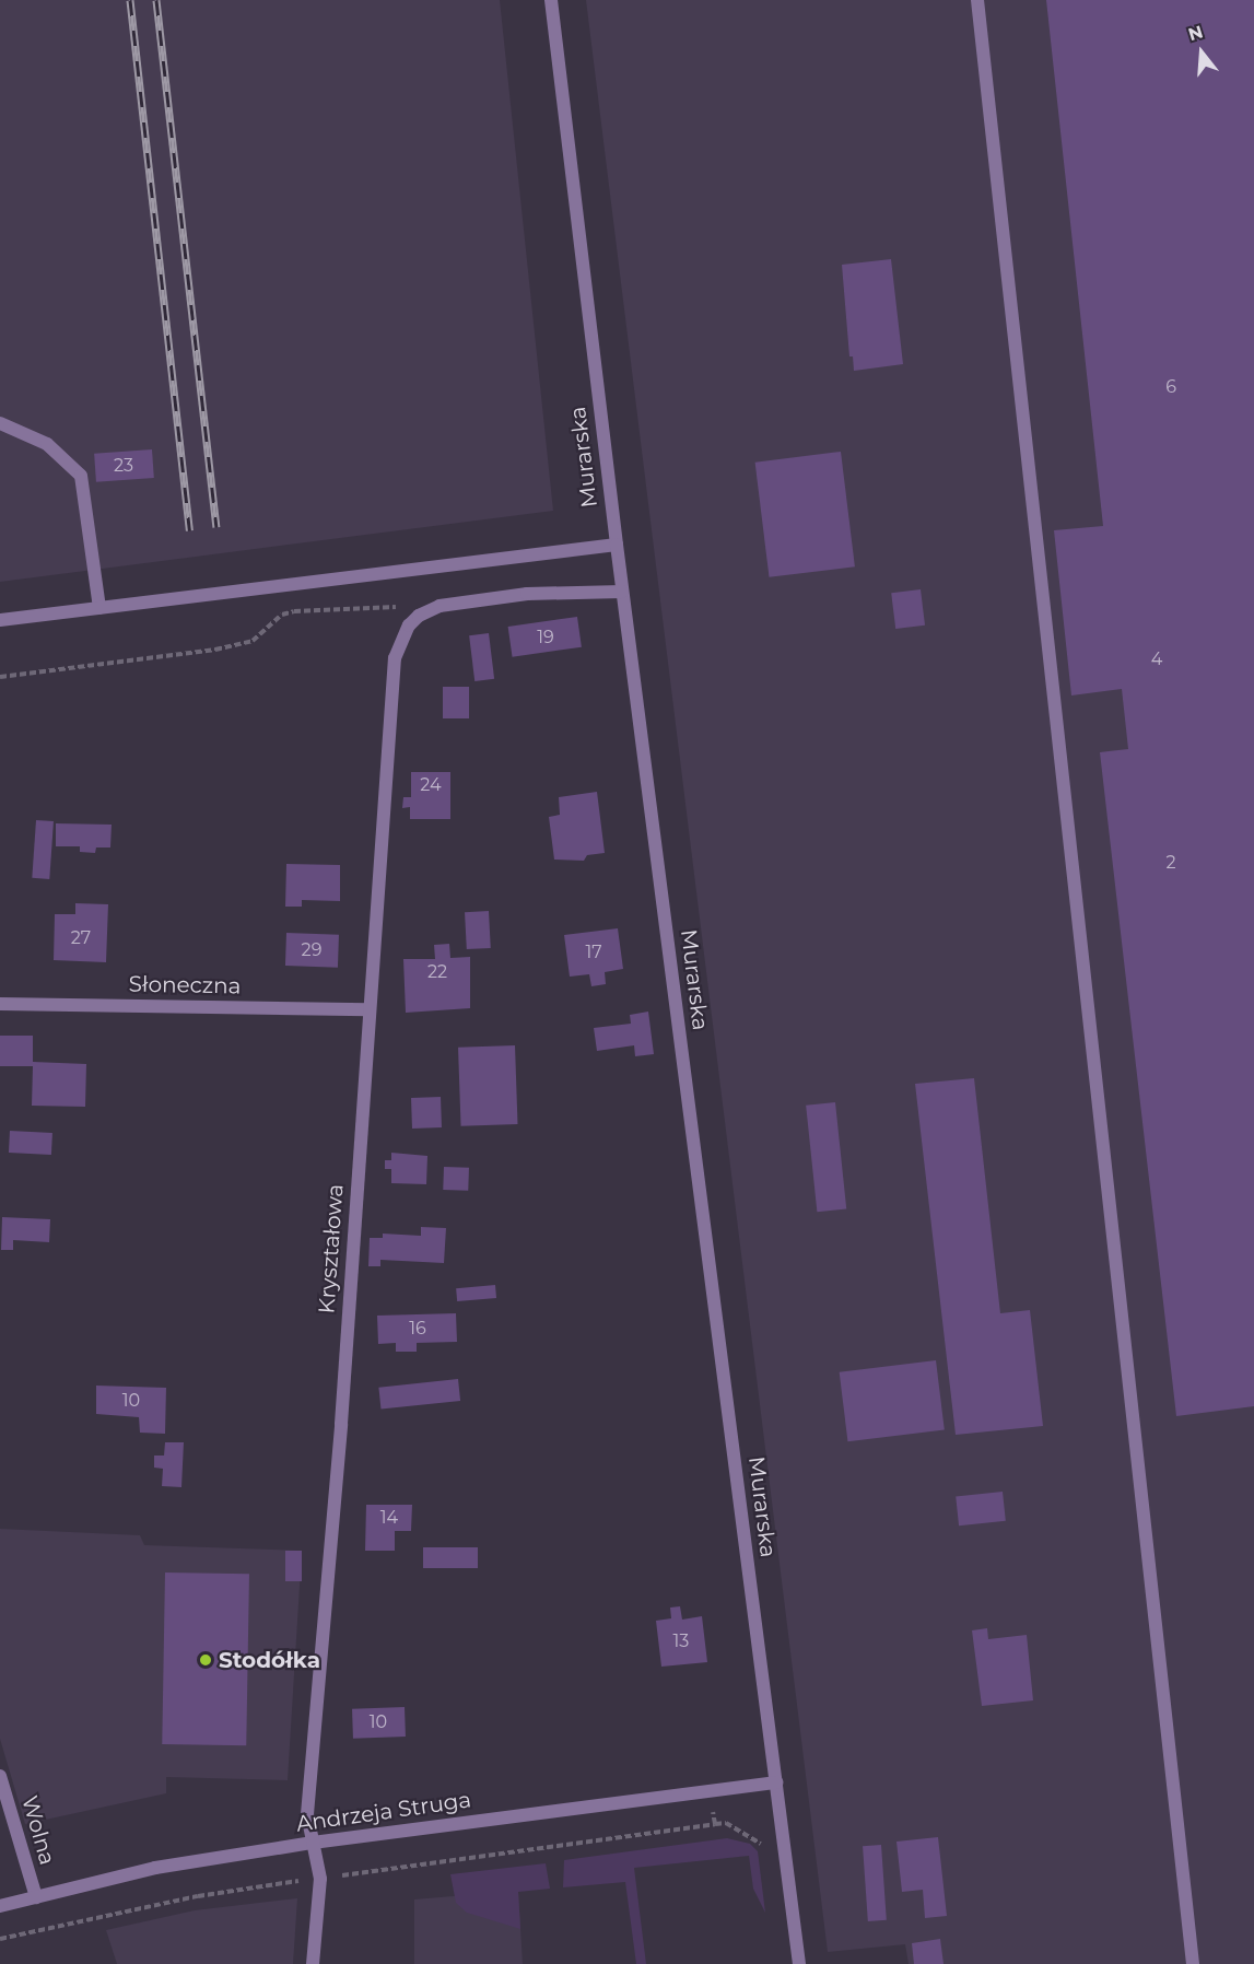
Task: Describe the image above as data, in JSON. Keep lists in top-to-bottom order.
{
  "streets": {
    "street": [
      "Murarska",
      "Słoneczna",
      "Kryształowa",
      "Andrzeja Struga",
      "Wolna"
    ]
  },
  "crossings": [
    ["Murarska", "Andrzeja Struga"],
    ["Słoneczna", "Kryształowa"],
    ["Kryształowa", "Andrzeja Struga"],
    ["Andrzeja Struga", "Wolna"]
  ],
  "places": ["Stodółka"],
  "house_numbers": [
    "6",
    "23",
    "19",
    "4",
    "24",
    "2",
    "27",
    "29",
    "17",
    "22",
    "16",
    "10",
    "14",
    "13",
    "10"
  ],
  "north": "top"
}
